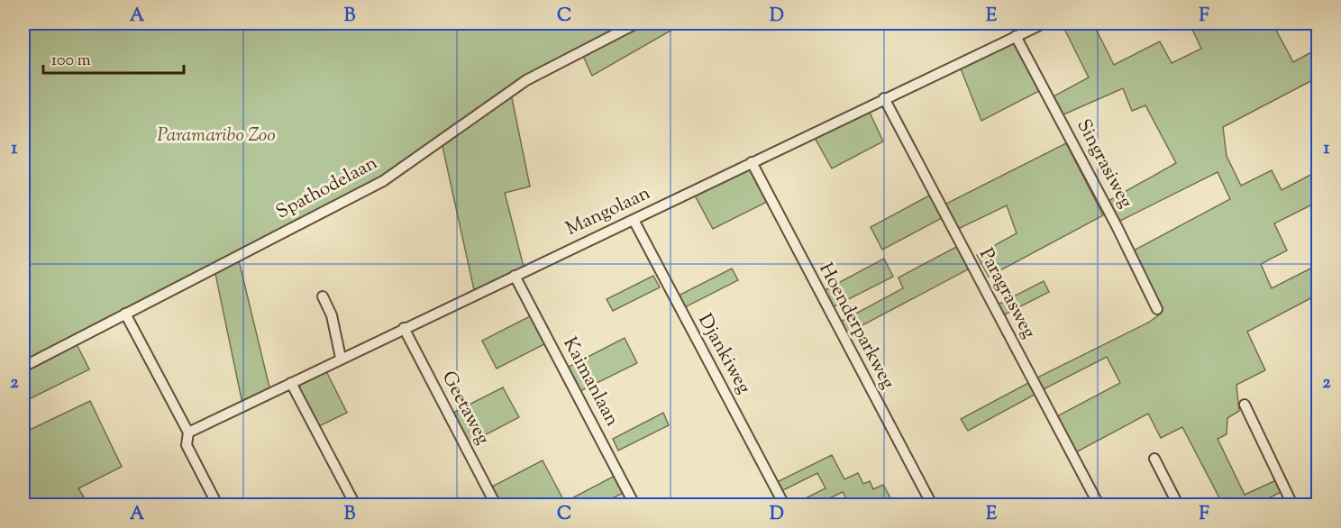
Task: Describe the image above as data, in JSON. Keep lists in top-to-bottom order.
{
  "streets": {
    "street": [
      "Singrasiweg",
      "Spathodelaan",
      "Mangolaan",
      "Paragrasweg",
      "Hoenderparkweg",
      "Djankiweg",
      "Kaimanlaan",
      "Geetaweg"
    ]
  },
  "crossings": [
    ["Singrasiweg", "Mangolaan"],
    ["Mangolaan", "Paragrasweg"],
    ["Mangolaan", "Hoenderparkweg"],
    ["Mangolaan", "Djankiweg"],
    ["Mangolaan", "Kaimanlaan"],
    ["Mangolaan", "Geetaweg"]
  ],
  "parks": ["Paramaribo Zoo"],
  "scale_bar": "100 m",
  "grid": {
    "columns": [
      "A",
      "B",
      "C",
      "D",
      "E",
      "F"
    ],
    "rows": ["1", "2"]
  }
}
